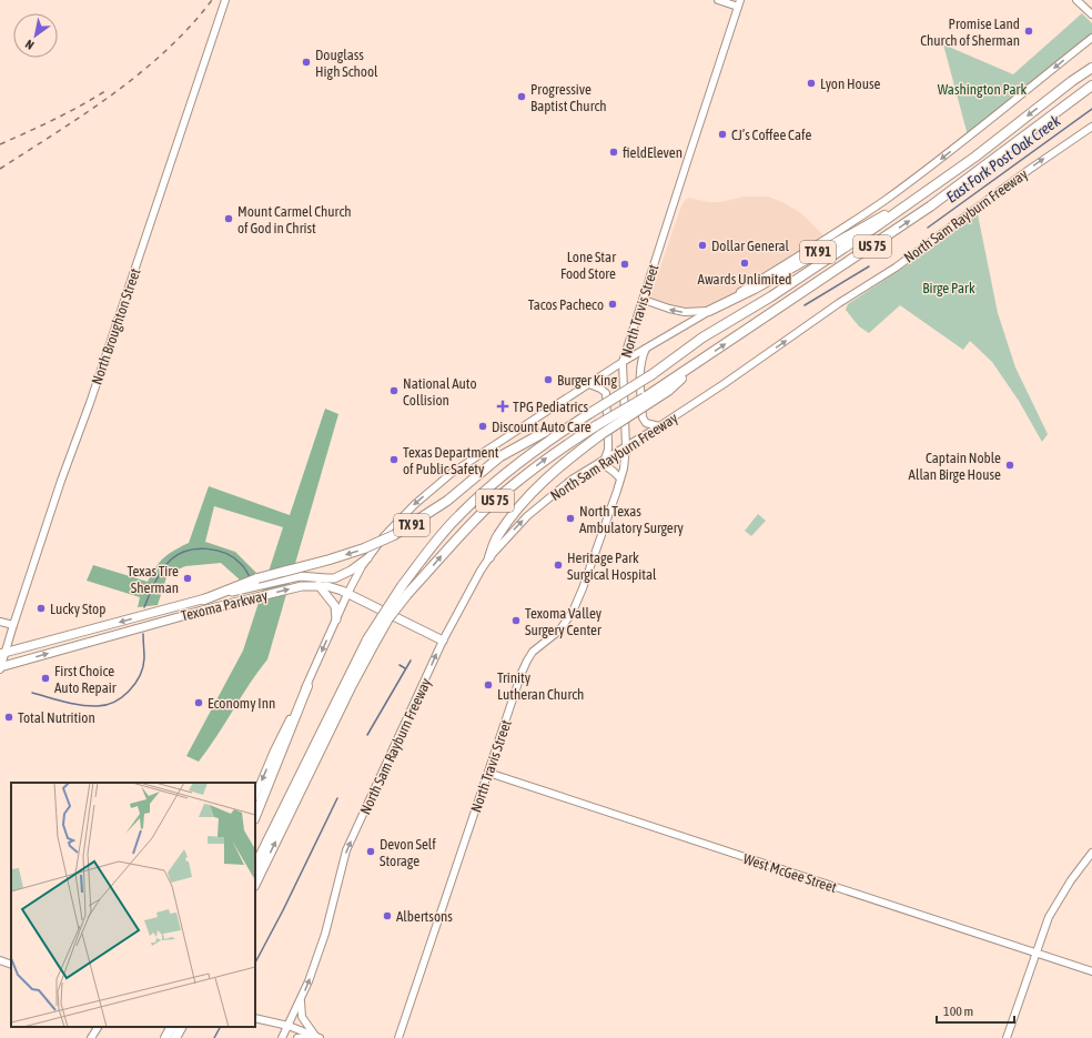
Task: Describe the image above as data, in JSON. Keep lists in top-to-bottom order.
{
  "streets": {
    "highway": ["North Sam Rayburn Freeway", "US 75", "TX 91"],
    "main road": [
      "North Travis Street",
      "North Broughton Street",
      "Texoma Parkway",
      "West McGee Street"
    ]
  },
  "crossings": [
    ["North Sam Rayburn Freeway", "TX 91"],
    ["North Sam Rayburn Freeway", "North Travis Street"],
    ["North Sam Rayburn Freeway", "Texoma Parkway"],
    ["TX 91", "Texoma Parkway"],
    ["North Travis Street", "West McGee Street"],
    ["North Broughton Street", "Texoma Parkway"]
  ],
  "water": ["East Fork Post Oak Creek"],
  "parks": ["Washington Park", "Birge Park"],
  "places": {
    "other": [
      "Promise Land Church of Sherman",
      "Douglass High School",
      "Lyon House",
      "Progressive Baptist Church",
      "CJ’s Coffee Cafe",
      "fieldEleven",
      "Mount Carmel Church of God in Christ",
      "Dollar General",
      "Awards Unlimited",
      "Lone Star Food Store",
      "Tacos Pacheco",
      "Burger King",
      "National Auto Collision",
      "Discount Auto Care",
      "Texas Department of Public Safety",
      "Captain Noble Allan Birge House",
      "North Texas Ambulatory Surgery",
      "Heritage Park Surgical Hospital",
      "Texas Tire Sherman",
      "Lucky Stop",
      "Texoma Valley Surgery Center",
      "First Choice Auto Repair",
      "Trinity Lutheran Church",
      "Economy Inn",
      "Total Nutrition",
      "Devon Self Storage",
      "Albertsons"
    ],
    "health": ["TPG Pediatrics"]
  },
  "scale_bar": "100 m",
  "north": "bottom left"
}
